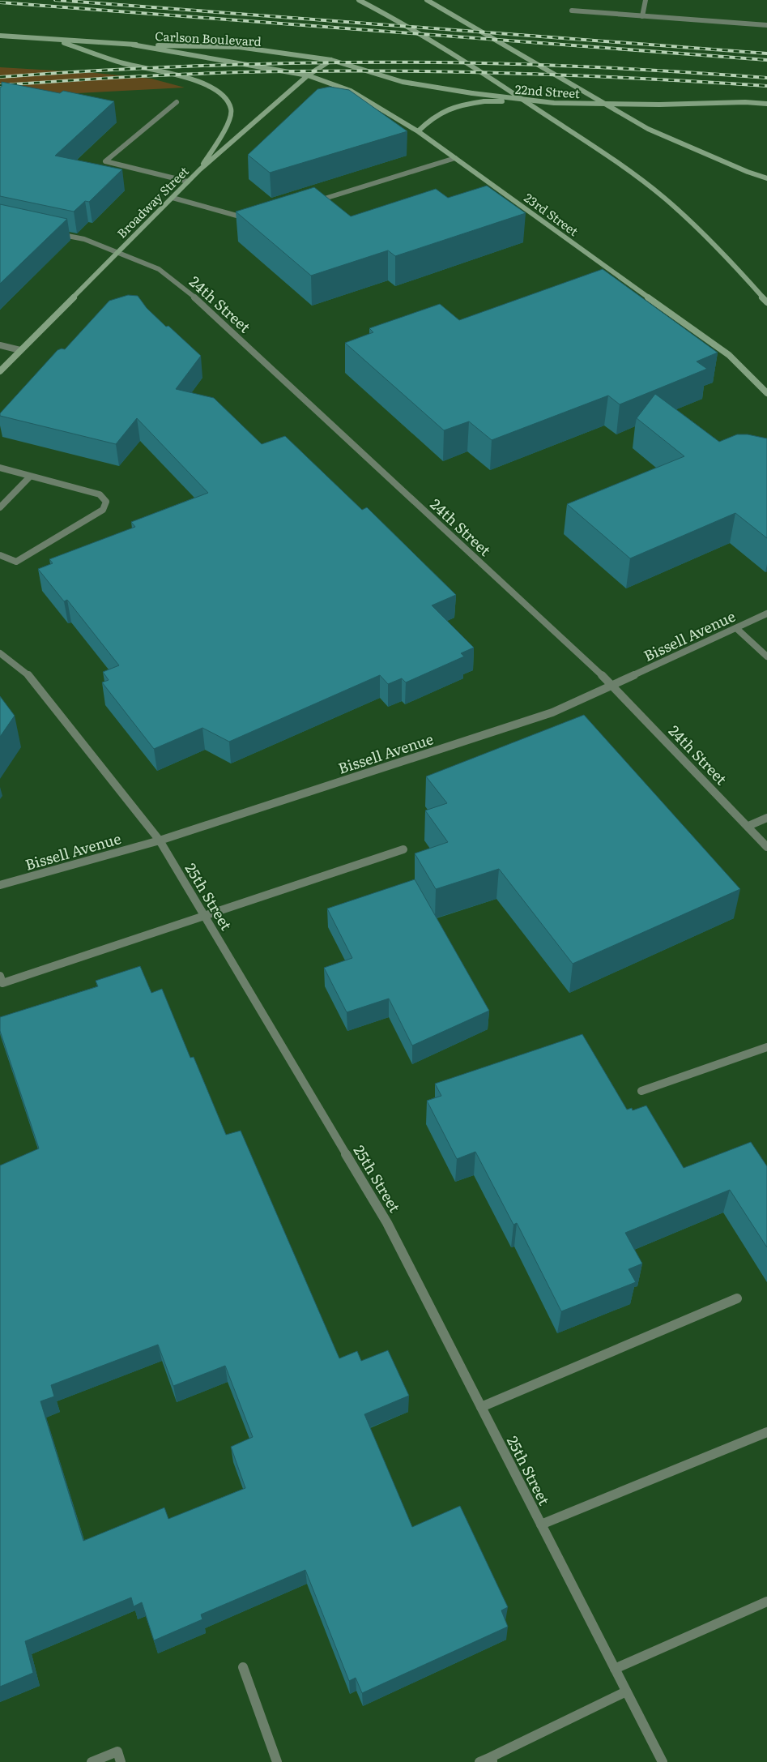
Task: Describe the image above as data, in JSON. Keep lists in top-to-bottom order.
{
  "streets": {
    "main road": [
      "Carlson Boulevard",
      "22nd Street",
      "Broadway Street",
      "23rd Street"
    ],
    "street": ["24th Street", "Bissell Avenue", "25th Street"]
  },
  "crossings": [
    ["Carlson Boulevard", "22nd Street"],
    ["Carlson Boulevard", "Broadway Street"],
    ["Carlson Boulevard", "23rd Street"],
    ["22nd Street", "Broadway Street"],
    ["Broadway Street", "23rd Street"],
    ["Broadway Street", "24th Street"],
    ["24th Street", "Bissell Avenue"],
    ["Bissell Avenue", "25th Street"]
  ]
}
